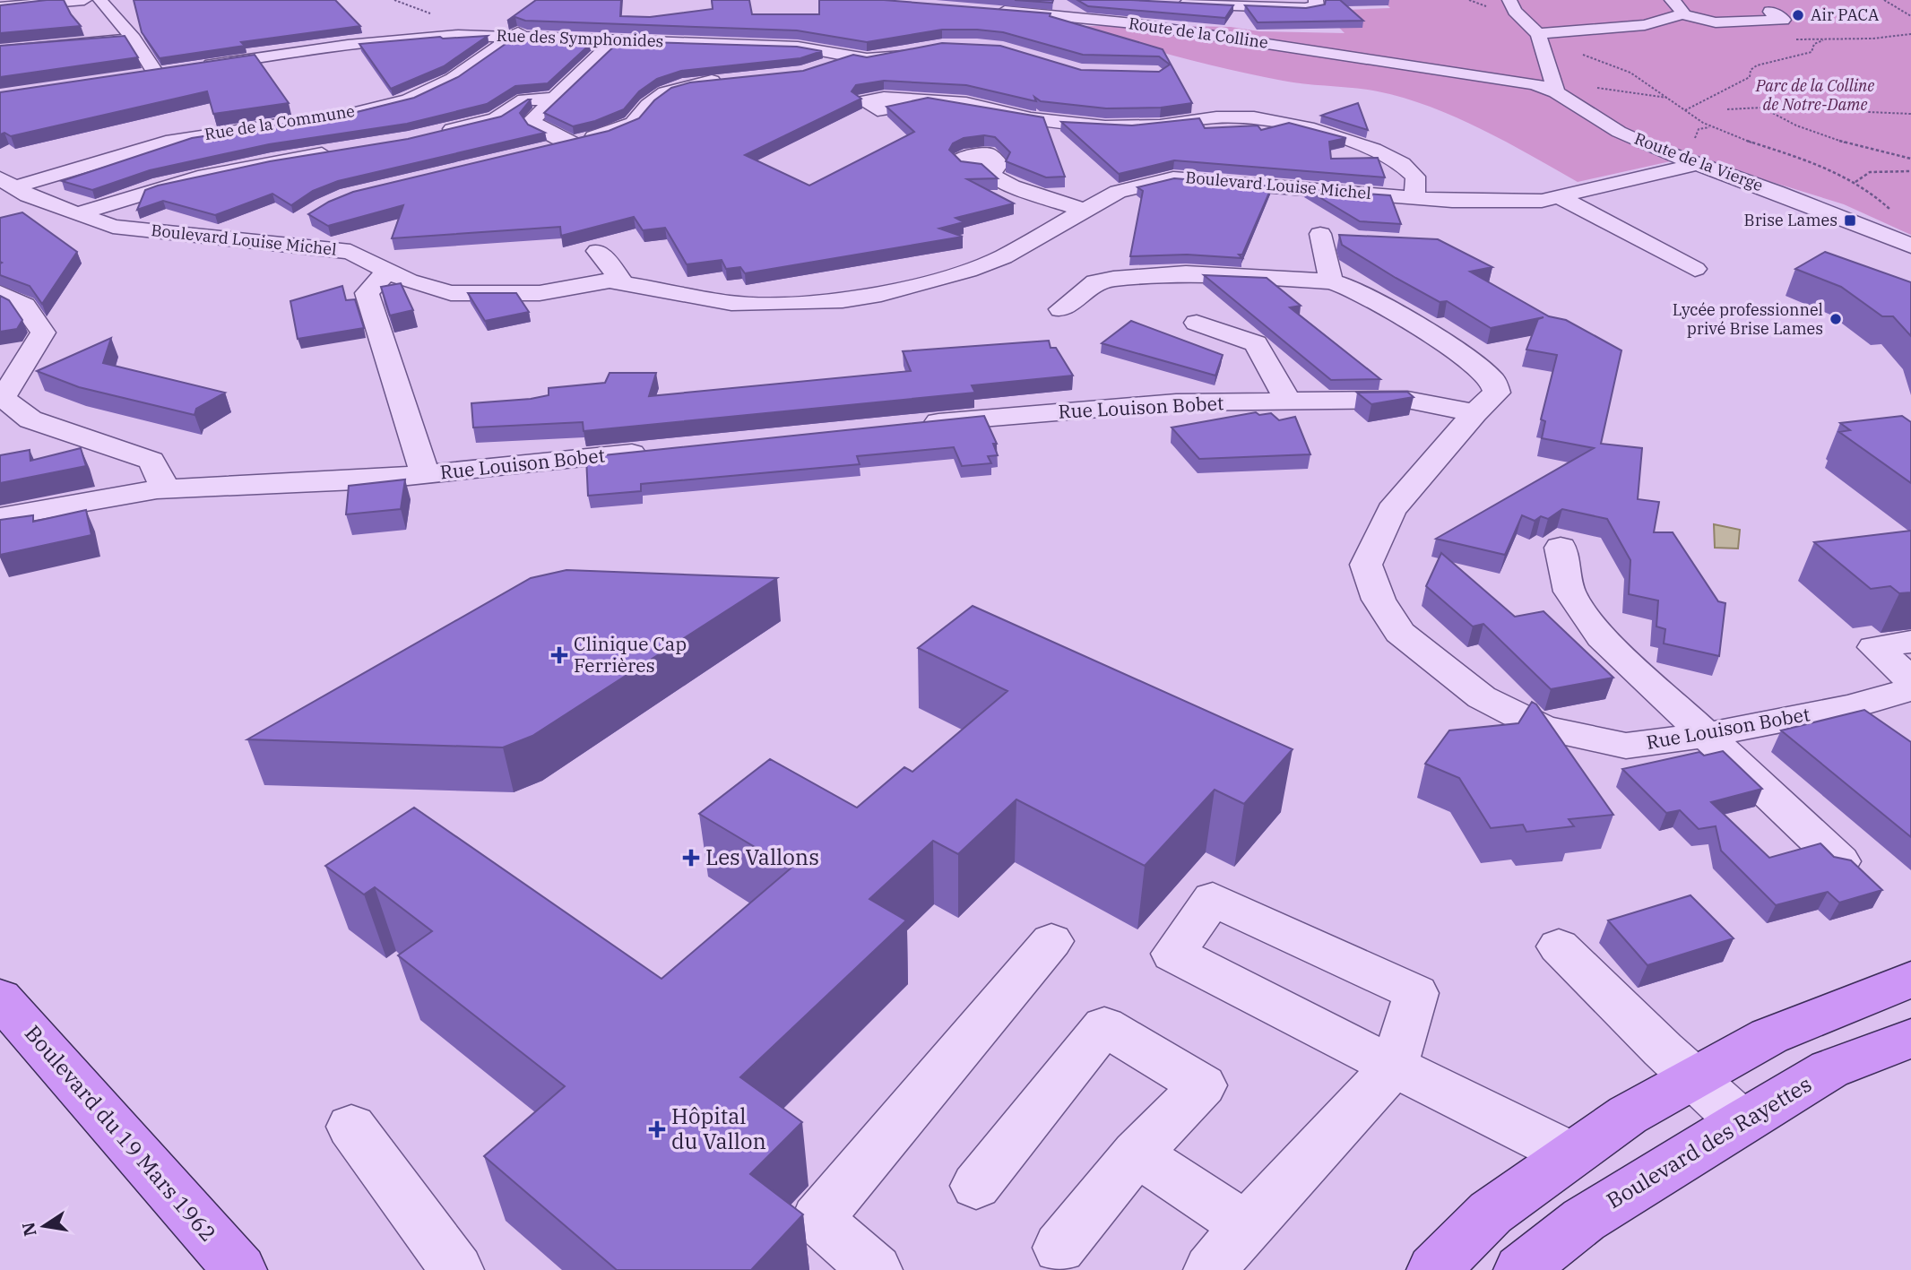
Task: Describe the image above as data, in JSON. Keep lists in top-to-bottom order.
{
  "streets": {
    "main road": ["Boulevard du 19 Mars 1962", "Boulevard des Rayettes"],
    "street": [
      "Route de la Colline",
      "Rue des Symphonides",
      "Rue de la Commune",
      "Route de la Vierge",
      "Boulevard Louise Michel",
      "Rue Louison Bobet"
    ]
  },
  "crossings": [
    ["Route de la Colline", "Route de la Vierge"],
    ["Rue des Symphonides", "Rue de la Commune"],
    ["Rue de la Commune", "Boulevard Louise Michel"],
    ["Route de la Vierge", "Boulevard Louise Michel"]
  ],
  "parks": ["Parc de la Colline de Notre-Dame"],
  "places": {
    "other": ["Air PACA", "Lycée professionnel privé Brise Lames"],
    "transit": ["Brise Lames"],
    "health": ["Clinique Cap Ferrières", "Les Vallons", "Hôpital du Vallon"]
  },
  "north": "left"
}
